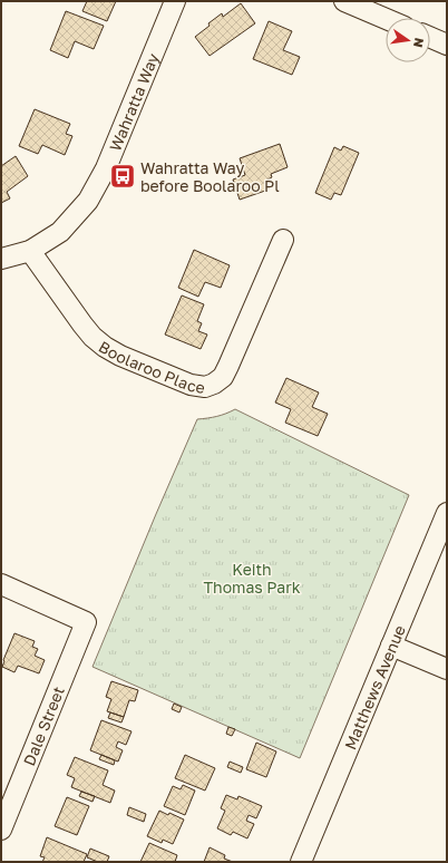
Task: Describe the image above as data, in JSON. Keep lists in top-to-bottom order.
{
  "streets": {
    "street": [
      "Wahratta Way",
      "Boolaroo Place",
      "Matthews Avenue",
      "Dale Street"
    ]
  },
  "crossings": [
    ["Wahratta Way", "Boolaroo Place"]
  ],
  "parks": ["Keith Thomas Park"],
  "places": {
    "bus stop": ["Wahratta Way before Boolaroo Pl"]
  },
  "north": "right"
}
